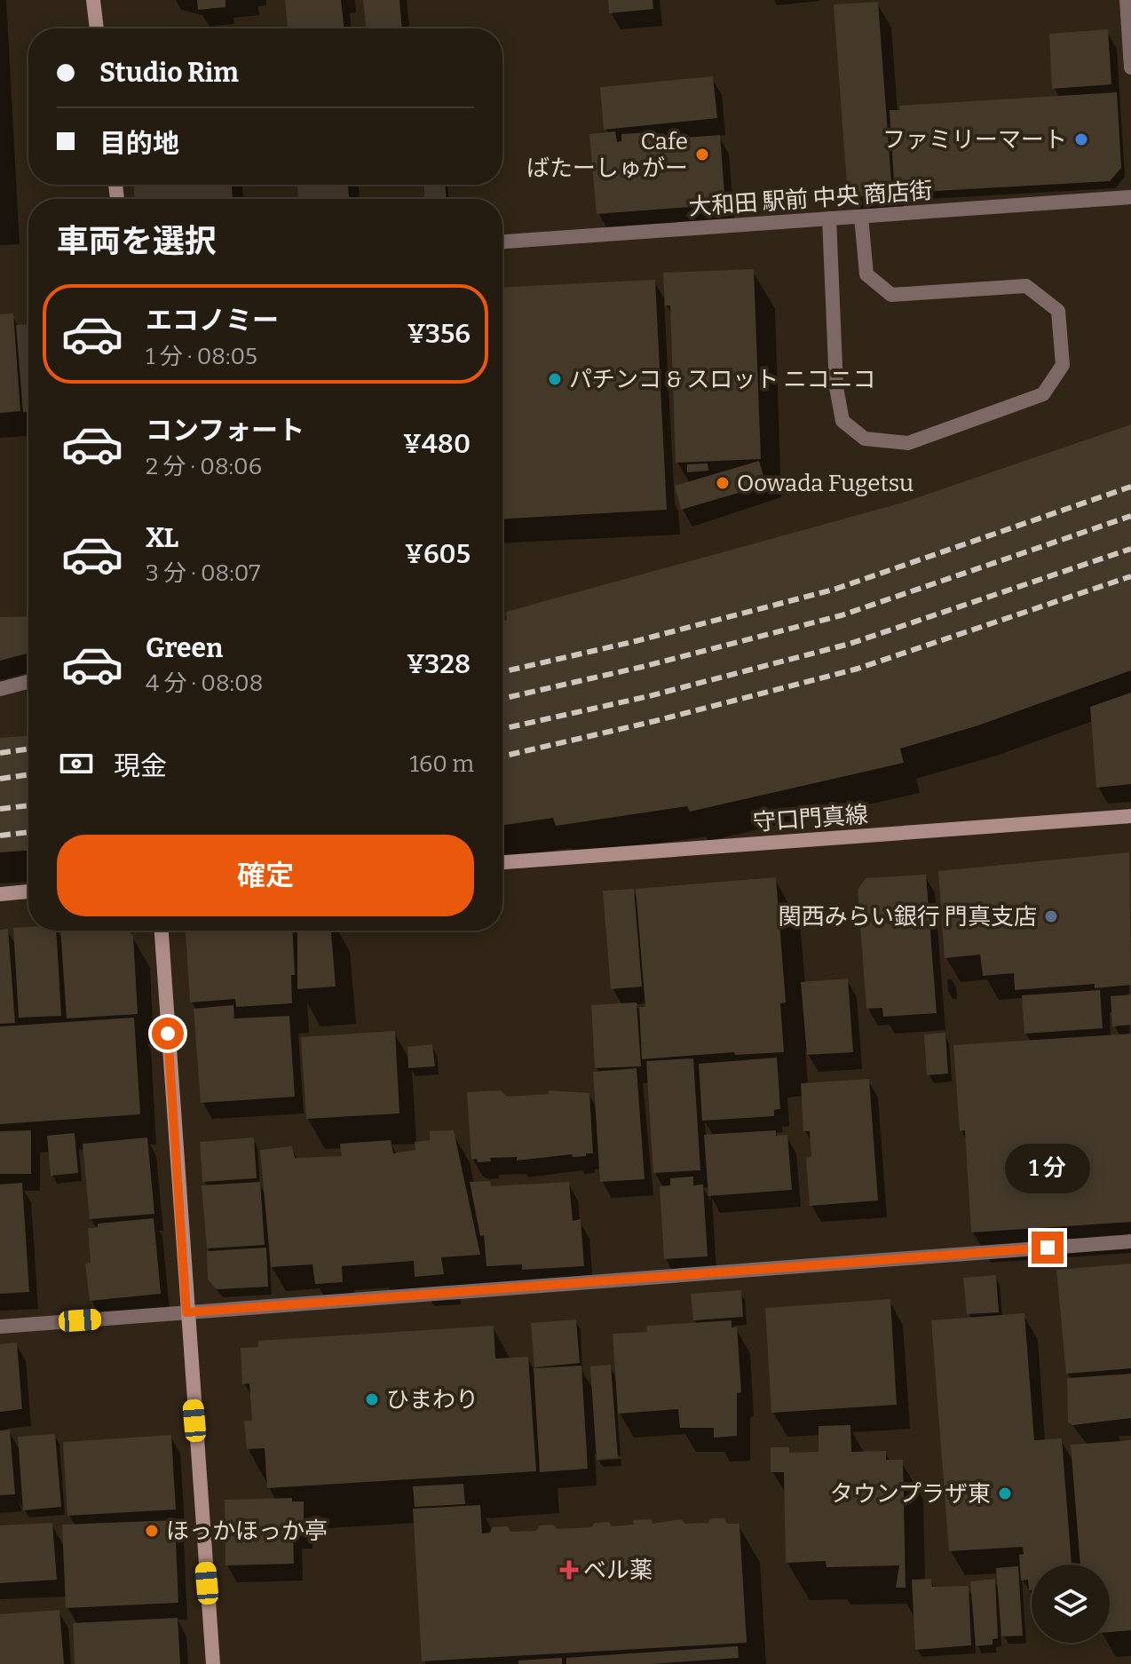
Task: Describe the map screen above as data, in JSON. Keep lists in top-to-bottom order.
{
  "streets": {
    "street": ["大和田 駅前 中央 商店街", "守口門真線"]
  },
  "places": {
    "other": [
      "ファミリーマート",
      "Cafe ばたーしゅがー",
      "パチンコ & スロット ニコニコ",
      "Oowada Fugetsu",
      "関西みらい銀行 門真支店",
      "ひまわり",
      "タウンプラザ東",
      "ほっかほっか亭"
    ],
    "health": ["ベル薬"]
  },
  "page": {
    "banner": ["Studio Rim", "目的地"],
    "heading": "車両を選択",
    "list": [
      {
        "name": "エコノミー",
        "note": "1 分 · 08:05",
        "value": "¥356"
      },
      {
        "name": "コンフォート",
        "note": "2 分 · 08:06",
        "value": "¥480"
      },
      {
        "name": "XL",
        "note": "3 分 · 08:07",
        "value": "¥605"
      },
      {
        "name": "Green",
        "note": "4 分 · 08:08",
        "value": "¥328"
      }
    ],
    "pay": ["現金", "160 m"],
    "buttons": "確定",
    "bubble": "1 分"
  }
}
